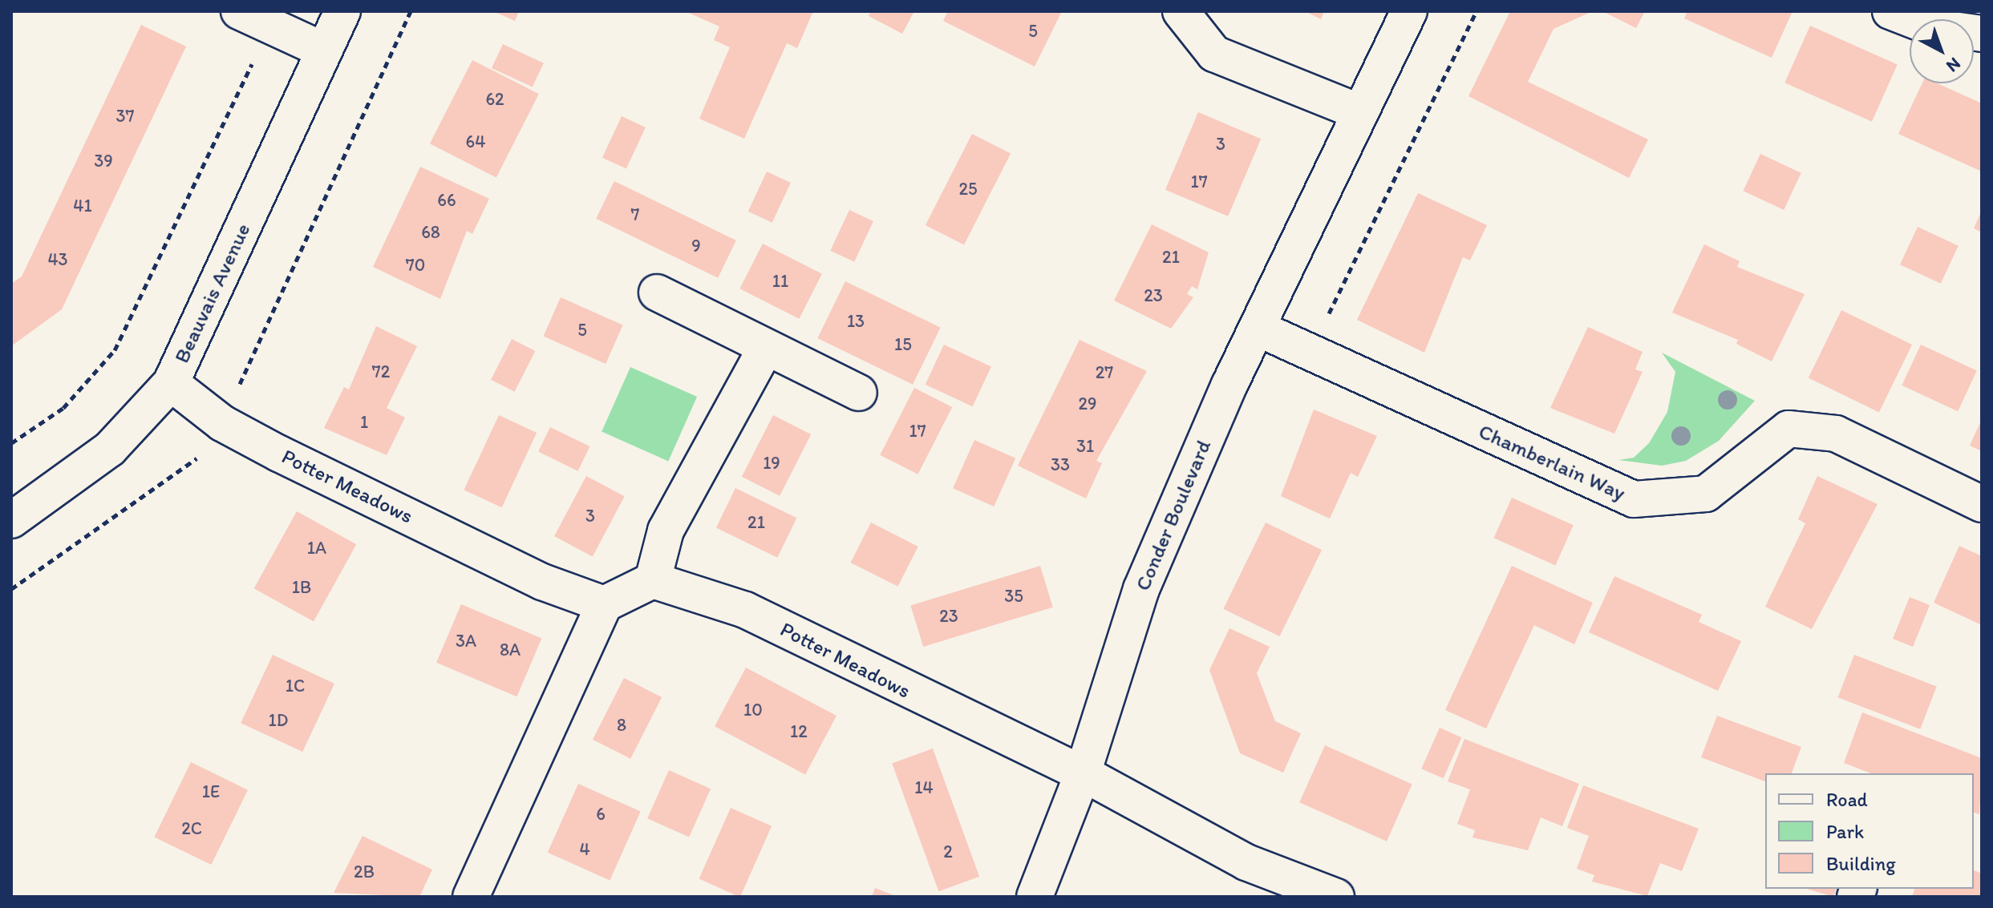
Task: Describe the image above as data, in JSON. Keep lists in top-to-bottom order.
{
  "streets": {
    "street": [
      "Beauvais Avenue",
      "Chamberlain Way",
      "Potter Meadows",
      "Conder Boulevard"
    ]
  },
  "crossings": [
    ["Beauvais Avenue", "Potter Meadows"],
    ["Chamberlain Way", "Conder Boulevard"],
    ["Potter Meadows", "Conder Boulevard"]
  ],
  "house_numbers": [
    "5",
    "62",
    "37",
    "64",
    "3",
    "39",
    "17",
    "25",
    "66",
    "41",
    "7",
    "68",
    "9",
    "21",
    "43",
    "70",
    "11",
    "23",
    "13",
    "5",
    "15",
    "72",
    "27",
    "29",
    "1",
    "17",
    "31",
    "19",
    "33",
    "3",
    "21",
    "1A",
    "1B",
    "35",
    "23",
    "3A",
    "8A",
    "1C",
    "10",
    "1D",
    "8",
    "12",
    "14",
    "1E",
    "6",
    "2C",
    "4",
    "2",
    "2B"
  ],
  "legend": ["Road", "Park", "Building"],
  "north": "bottom right"
}
